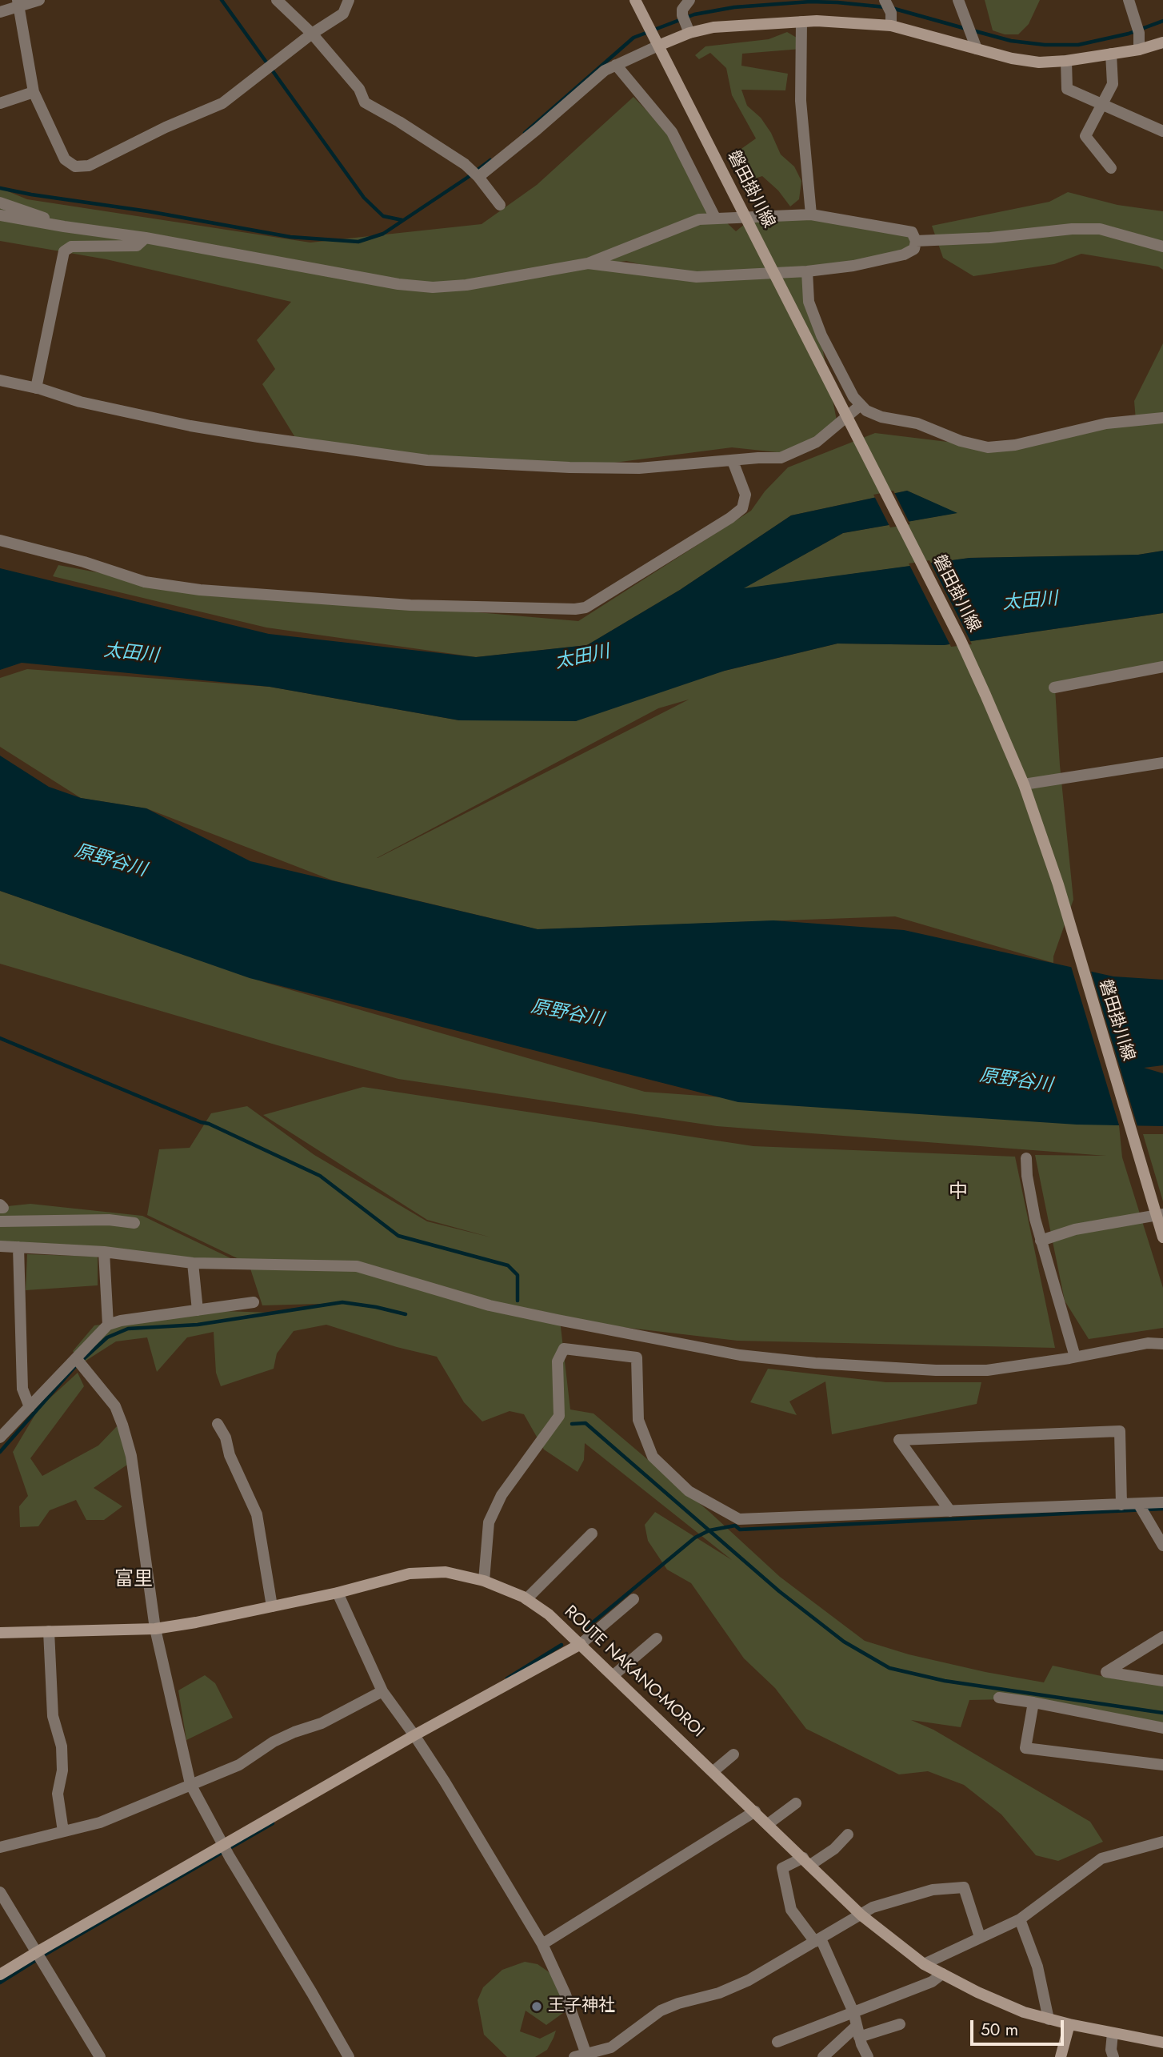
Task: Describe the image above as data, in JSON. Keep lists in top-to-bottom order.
{
  "streets": {
    "main road": ["磐田掛川線", "ROUTE NAKANO-MOROI"]
  },
  "districts": ["中", "富里"],
  "water": ["太田川", "原野谷川"],
  "places": ["王子神社"],
  "scale_bar": "50 m"
}
